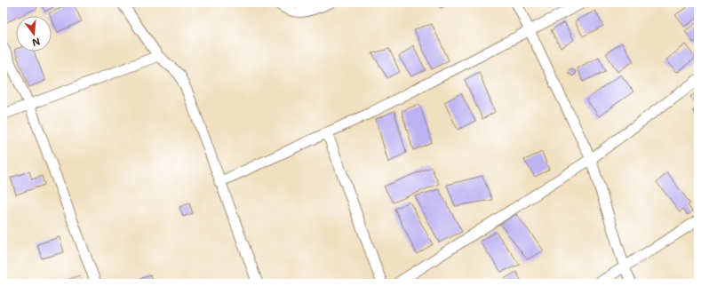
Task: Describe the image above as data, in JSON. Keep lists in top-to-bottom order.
{
  "north": "bottom"
}
